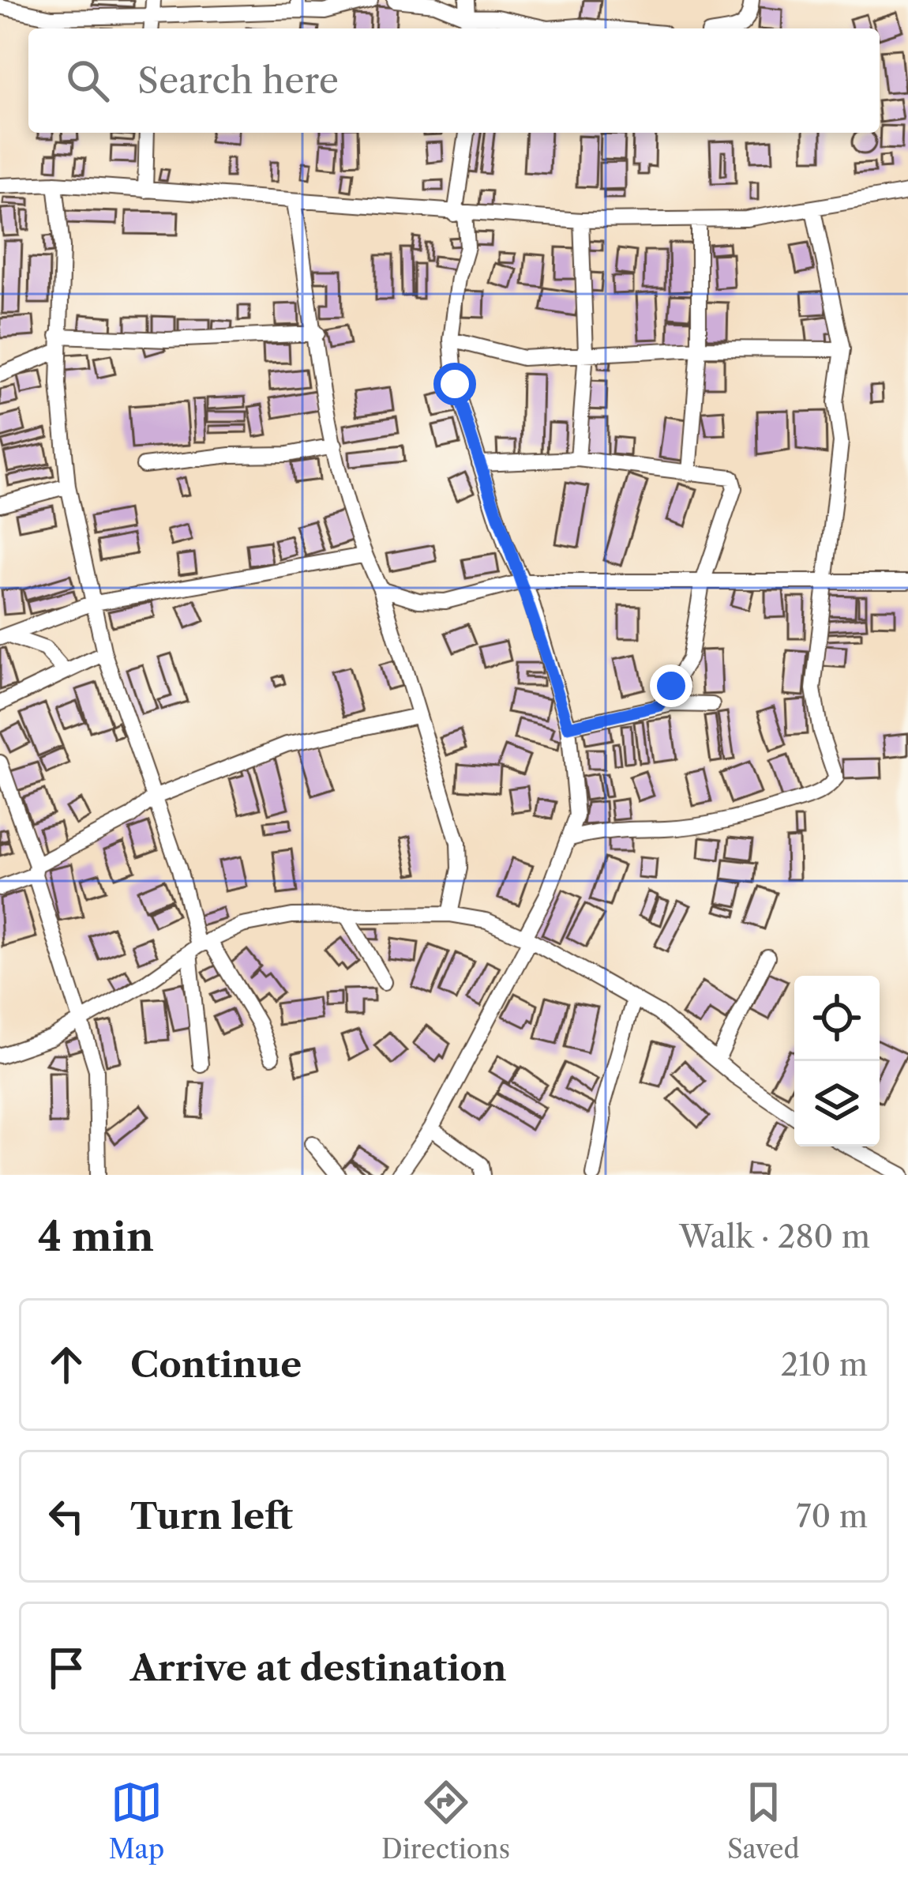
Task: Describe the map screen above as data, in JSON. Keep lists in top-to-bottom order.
{
  "page": {
    "search": "Search here",
    "heading": ["4 min", "Walk · 280 m"],
    "list": [
      ["Continue", "210 m"],
      ["Turn left", "70 m"],
      "Arrive at destination"
    ],
    "nav": ["Map", "Directions", "Saved"]
  }
}
